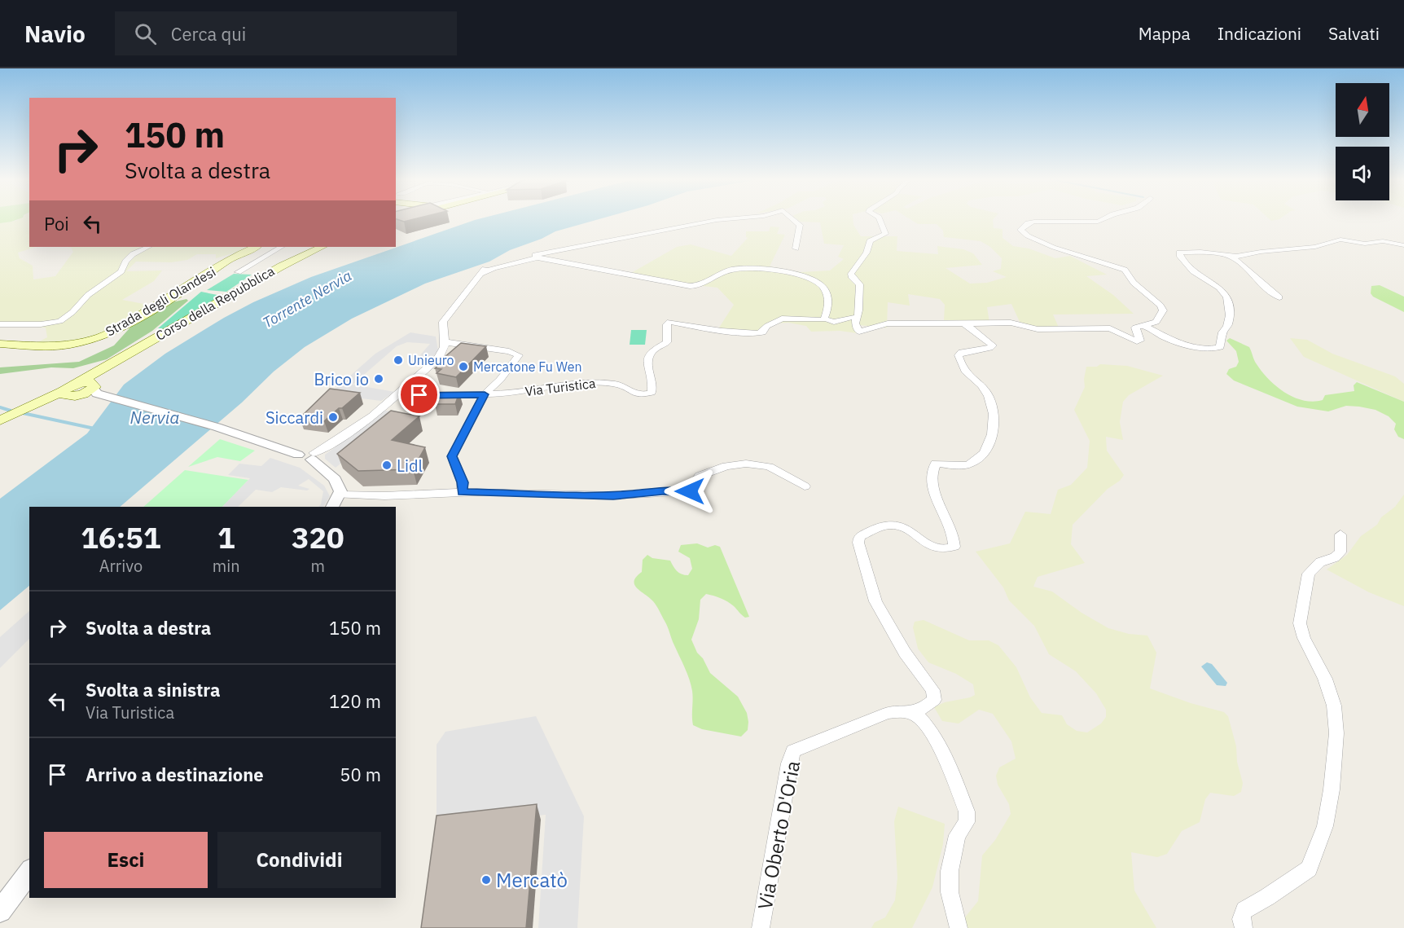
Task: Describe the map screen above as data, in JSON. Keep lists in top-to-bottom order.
{
  "streets": {
    "main road": ["Strada degli Olandesi", "Corso della Repubblica"],
    "street": ["Via Turistica", "Via Oberto D'Oria"]
  },
  "water": ["Torrente Nervia", "Nervia"],
  "places": [
    "Unieuro",
    "Mercatone Fu Wen",
    "Brico io",
    "Siccardi",
    "Lidl",
    "Mercatò"
  ],
  "north": "top",
  "page": {
    "header": "Navio",
    "search": "Cerca qui",
    "nav": ["Mappa", "Indicazioni", "Salvati"],
    "turn": ["150 m", "Svolta a destra"],
    "then": "Poi",
    "eta": [
      "16:51",
      "Arrivo",
      "1",
      "min",
      "320",
      "m"
    ],
    "list": [
      {
        "name": "Svolta a destra",
        "value": "150 m"
      },
      {
        "name": "Svolta a sinistra",
        "note": "Via Turistica",
        "value": "120 m"
      },
      {
        "name": "Arrivo a destinazione",
        "value": "50 m"
      }
    ],
    "buttons": ["Esci", "Condividi"]
  }
}
